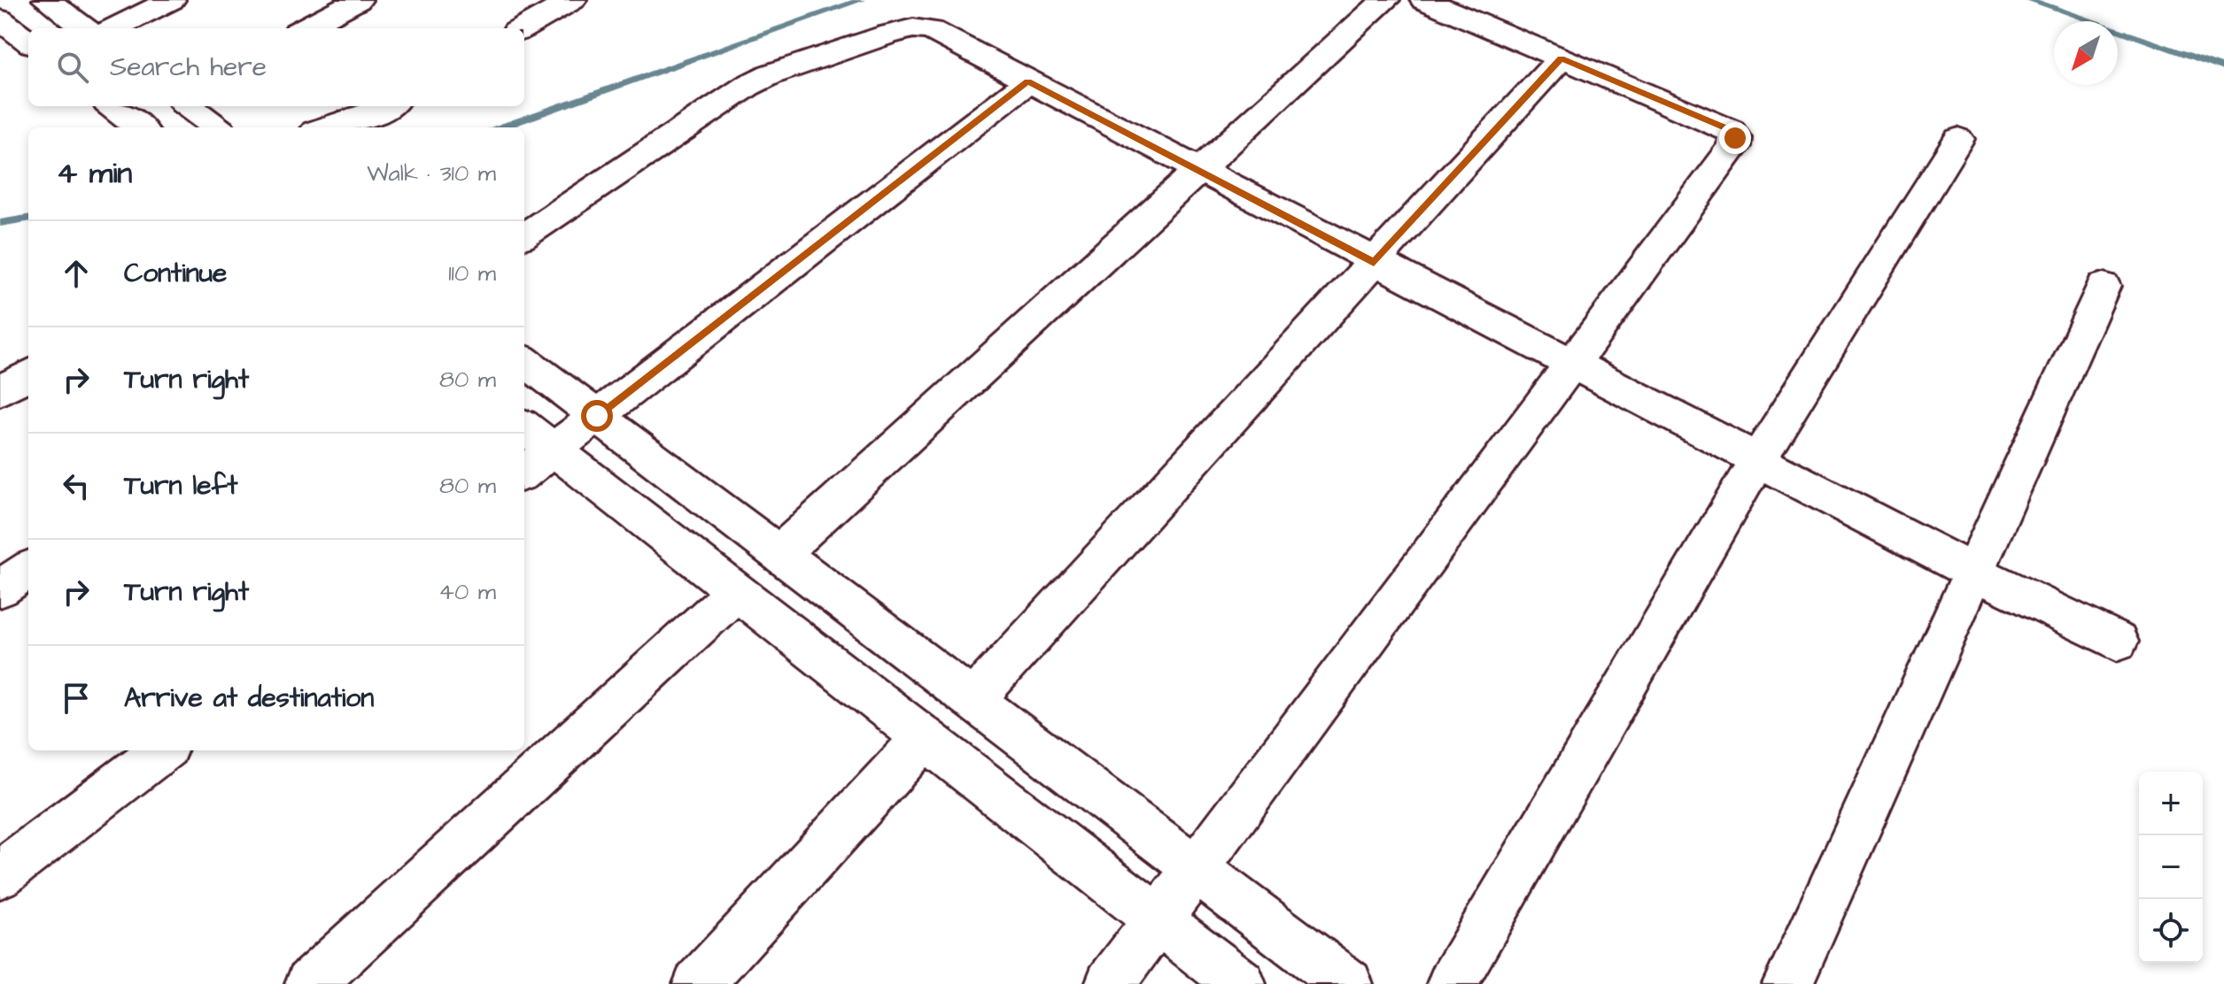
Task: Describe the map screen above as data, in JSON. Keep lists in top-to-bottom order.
{
  "north": "bottom left",
  "page": {
    "search": "Search here",
    "heading": ["4 min", "Walk · 310 m"],
    "list": [
      ["Continue", "110 m"],
      ["Turn right", "80 m"],
      ["Turn left", "80 m"],
      ["Turn right", "40 m"],
      "Arrive at destination"
    ],
    "map_buttons": ["+", "−"]
  }
}
